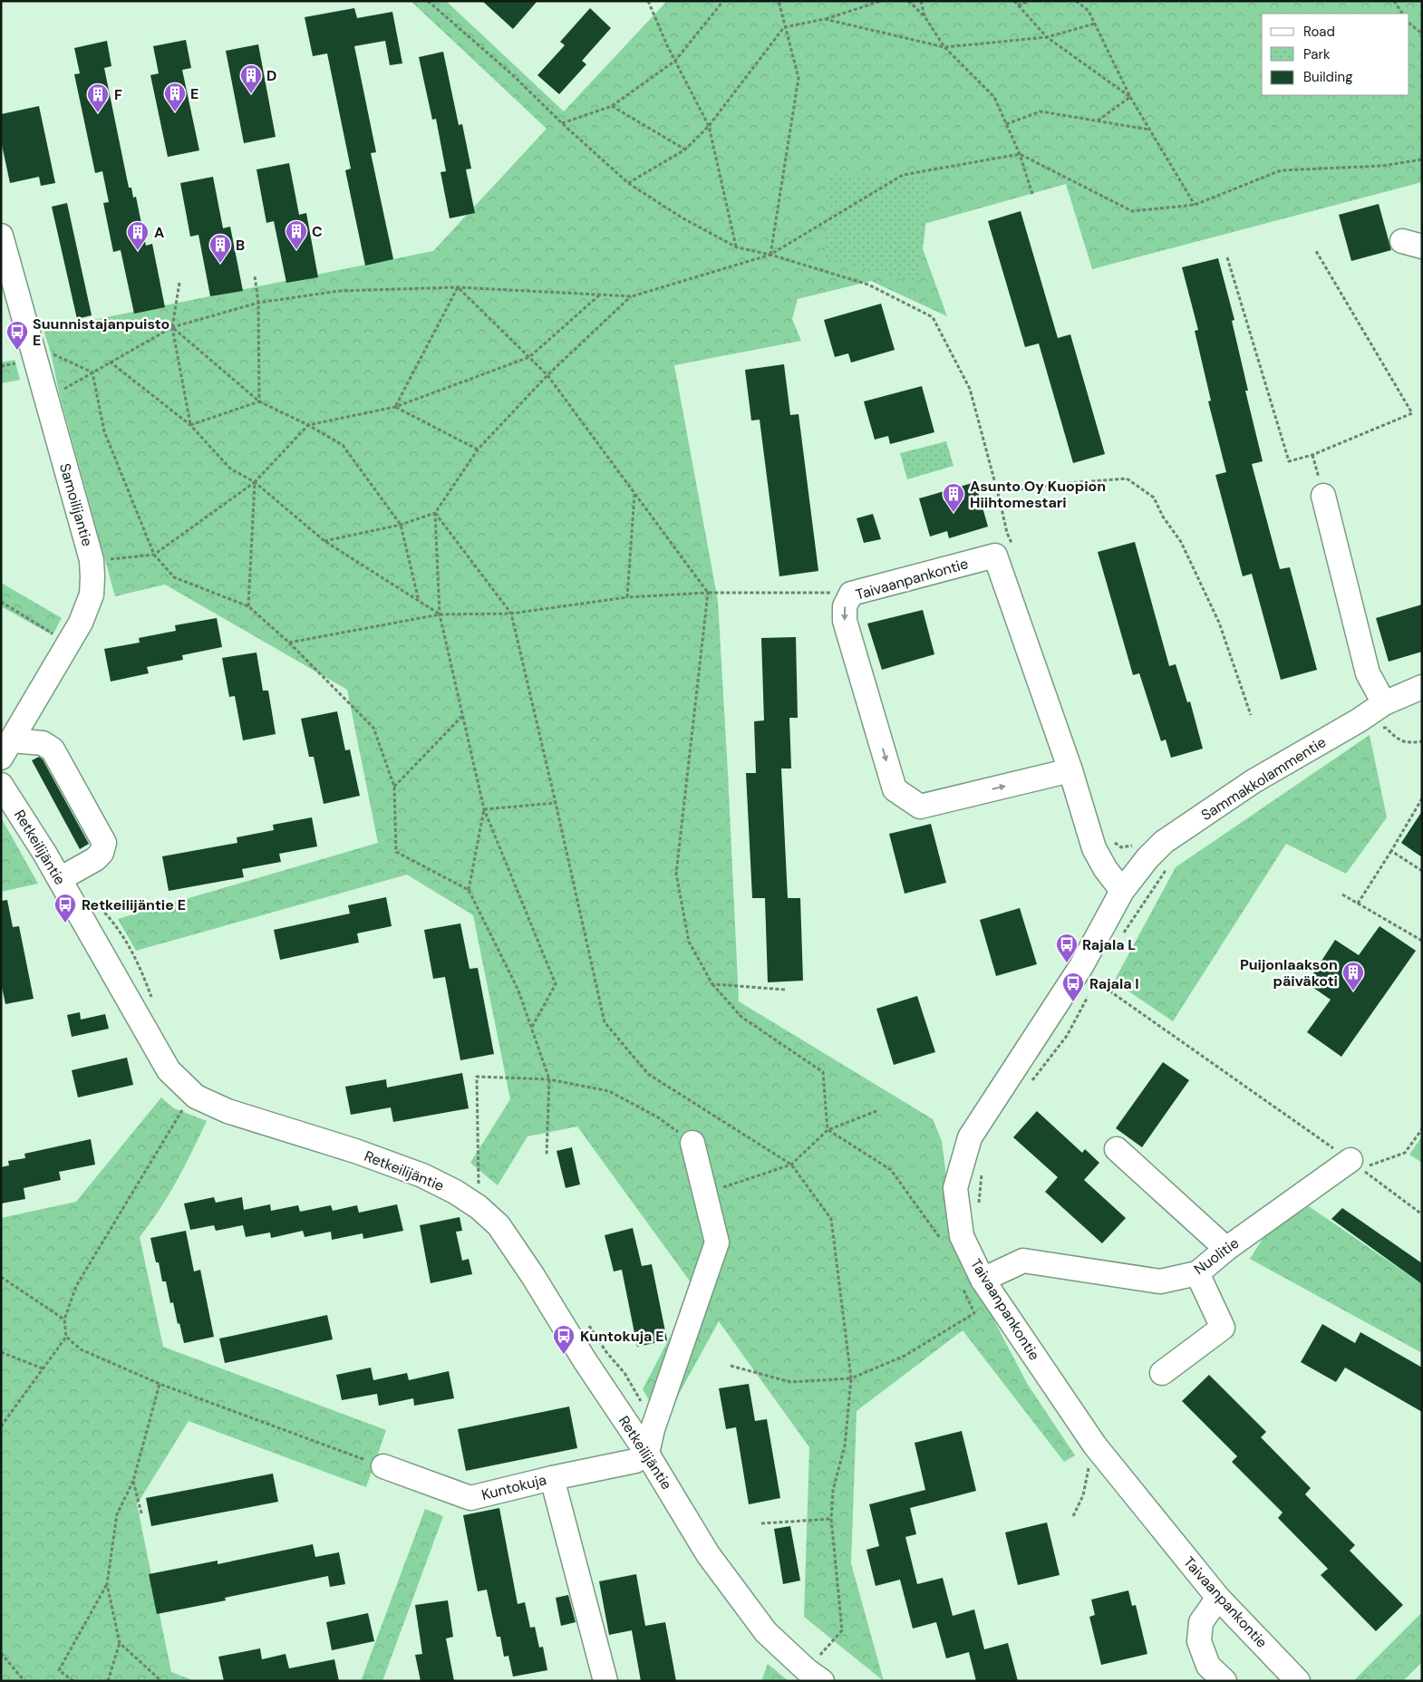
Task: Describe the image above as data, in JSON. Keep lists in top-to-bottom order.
{
  "streets": {
    "street": [
      "Samoilijantie",
      "Taivaanpankontie",
      "Sammakkolammentie",
      "Retkeilijäntie",
      "Nuolitie",
      "Kuntokuja"
    ]
  },
  "crossings": [
    ["Taivaanpankontie", "Sammakkolammentie"],
    ["Taivaanpankontie", "Nuolitie"],
    ["Retkeilijäntie", "Kuntokuja"]
  ],
  "places": {
    "building": [
      "D",
      "E",
      "F",
      "C",
      "A",
      "B",
      "Asunto Oy Kuopion Hiihtomestari",
      "Puijonlaakson päiväkoti"
    ],
    "bus stop": [
      "Suunnistajanpuisto E",
      "Retkeilijäntie E",
      "Rajala L",
      "Rajala I",
      "Kuntokuja E"
    ]
  },
  "legend": ["Road", "Park", "Building"]
}
